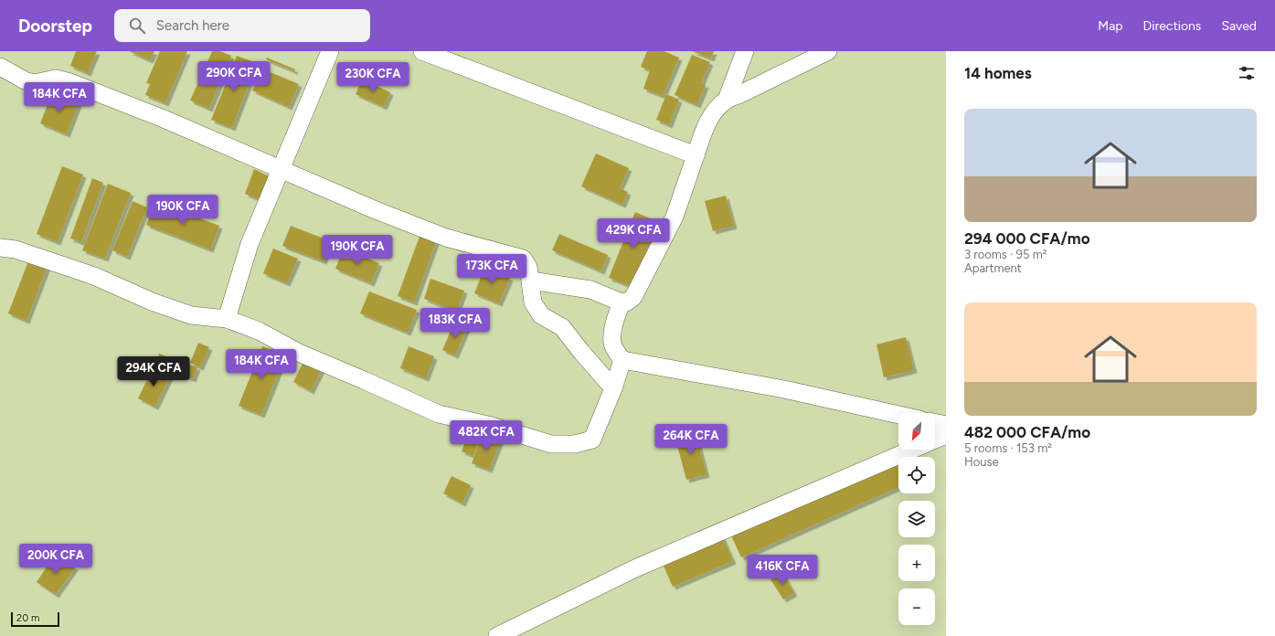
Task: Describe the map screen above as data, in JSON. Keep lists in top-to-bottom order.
{
  "scale_bar": "20 m",
  "north": "bottom left",
  "page": {
    "header": "Doorstep",
    "search": "Search here",
    "nav": ["Map", "Directions", "Saved"],
    "heading": "14 homes",
    "price": [
      "290K CFA",
      "230K CFA",
      "184K CFA",
      "190K CFA",
      "429K CFA",
      "190K CFA",
      "173K CFA",
      "183K CFA",
      "184K CFA",
      "294K CFA",
      "482K CFA",
      "264K CFA",
      "200K CFA",
      "416K CFA"
    ],
    "list": [
      {
        "name": "294 000 CFA/mo",
        "note": "3 rooms · 95 m² · Apartment"
      },
      {
        "name": "482 000 CFA/mo",
        "note": "5 rooms · 153 m² · House"
      }
    ],
    "map_buttons": ["+", "−"],
    "scale": "20 m"
  }
}
